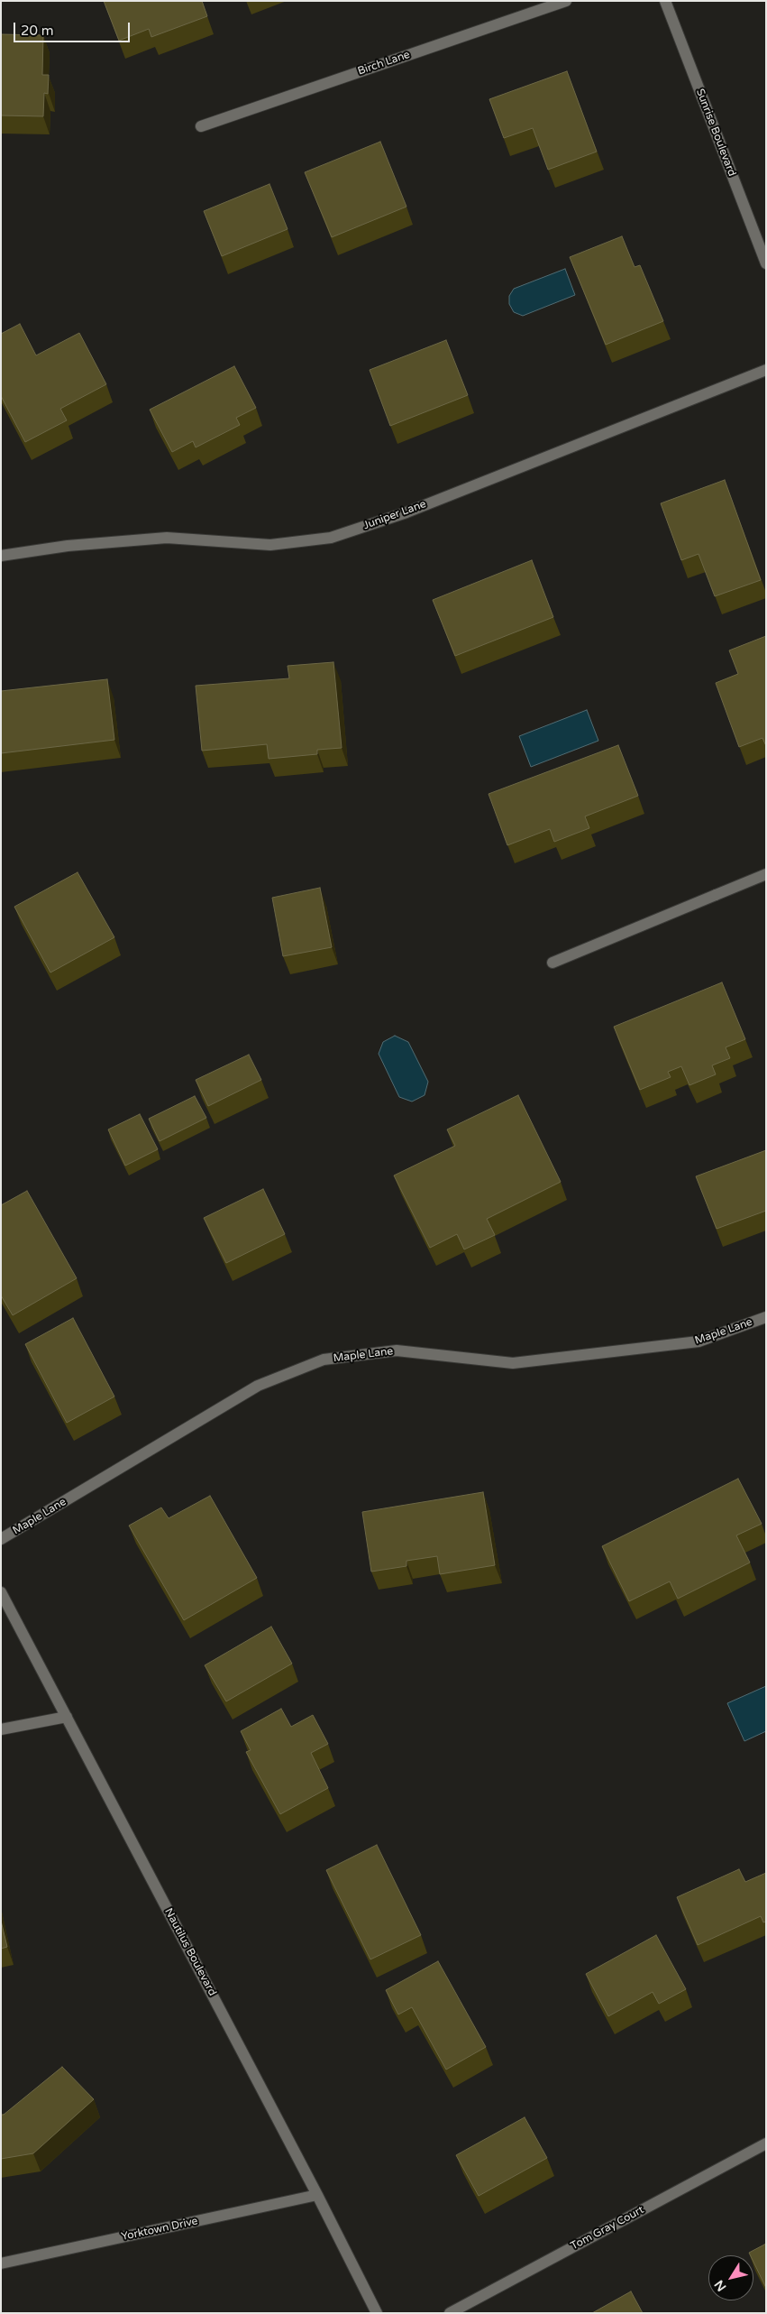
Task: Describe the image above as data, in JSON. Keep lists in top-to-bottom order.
{
  "streets": {
    "street": [
      "Birch Lane",
      "Sunrise Boulevard",
      "Juniper Lane",
      "Maple Lane",
      "Nautilus Boulevard",
      "Tom Gray Court",
      "Yorktown Drive"
    ]
  },
  "crossings": [
    ["Nautilus Boulevard", "Yorktown Drive"]
  ],
  "scale_bar": "20 m",
  "north": "bottom left"
}
